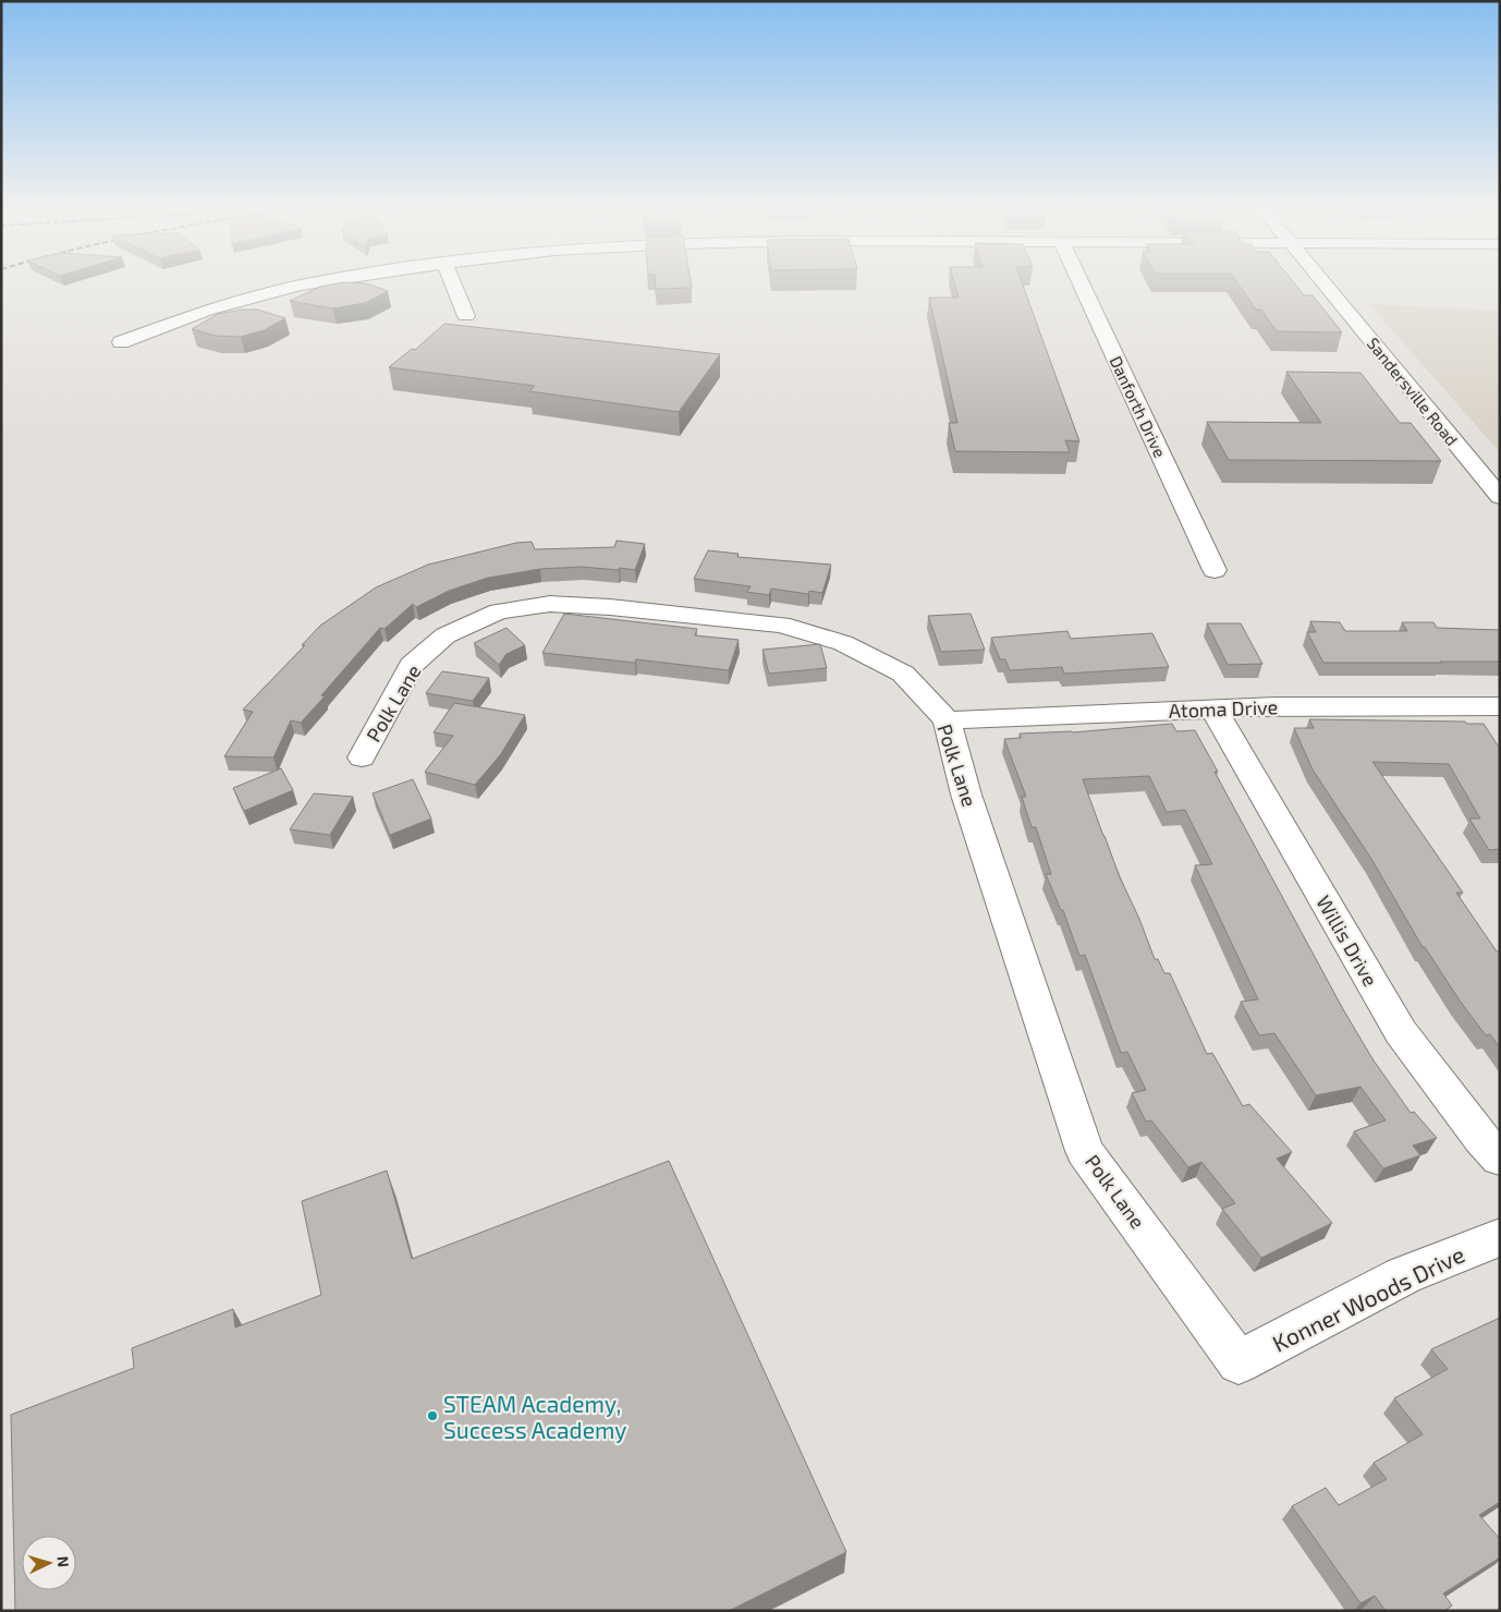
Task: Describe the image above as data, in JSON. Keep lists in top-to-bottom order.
{
  "streets": {
    "street": [
      "Sandersville Road",
      "Danforth Drive",
      "Polk Lane",
      "Atoma Drive",
      "Willis Drive",
      "Konner Woods Drive"
    ]
  },
  "crossings": [
    ["Polk Lane", "Atoma Drive"],
    ["Polk Lane", "Konner Woods Drive"],
    ["Atoma Drive", "Willis Drive"]
  ],
  "places": ["STEAM Academy, Success Academy"],
  "north": "right"
}
